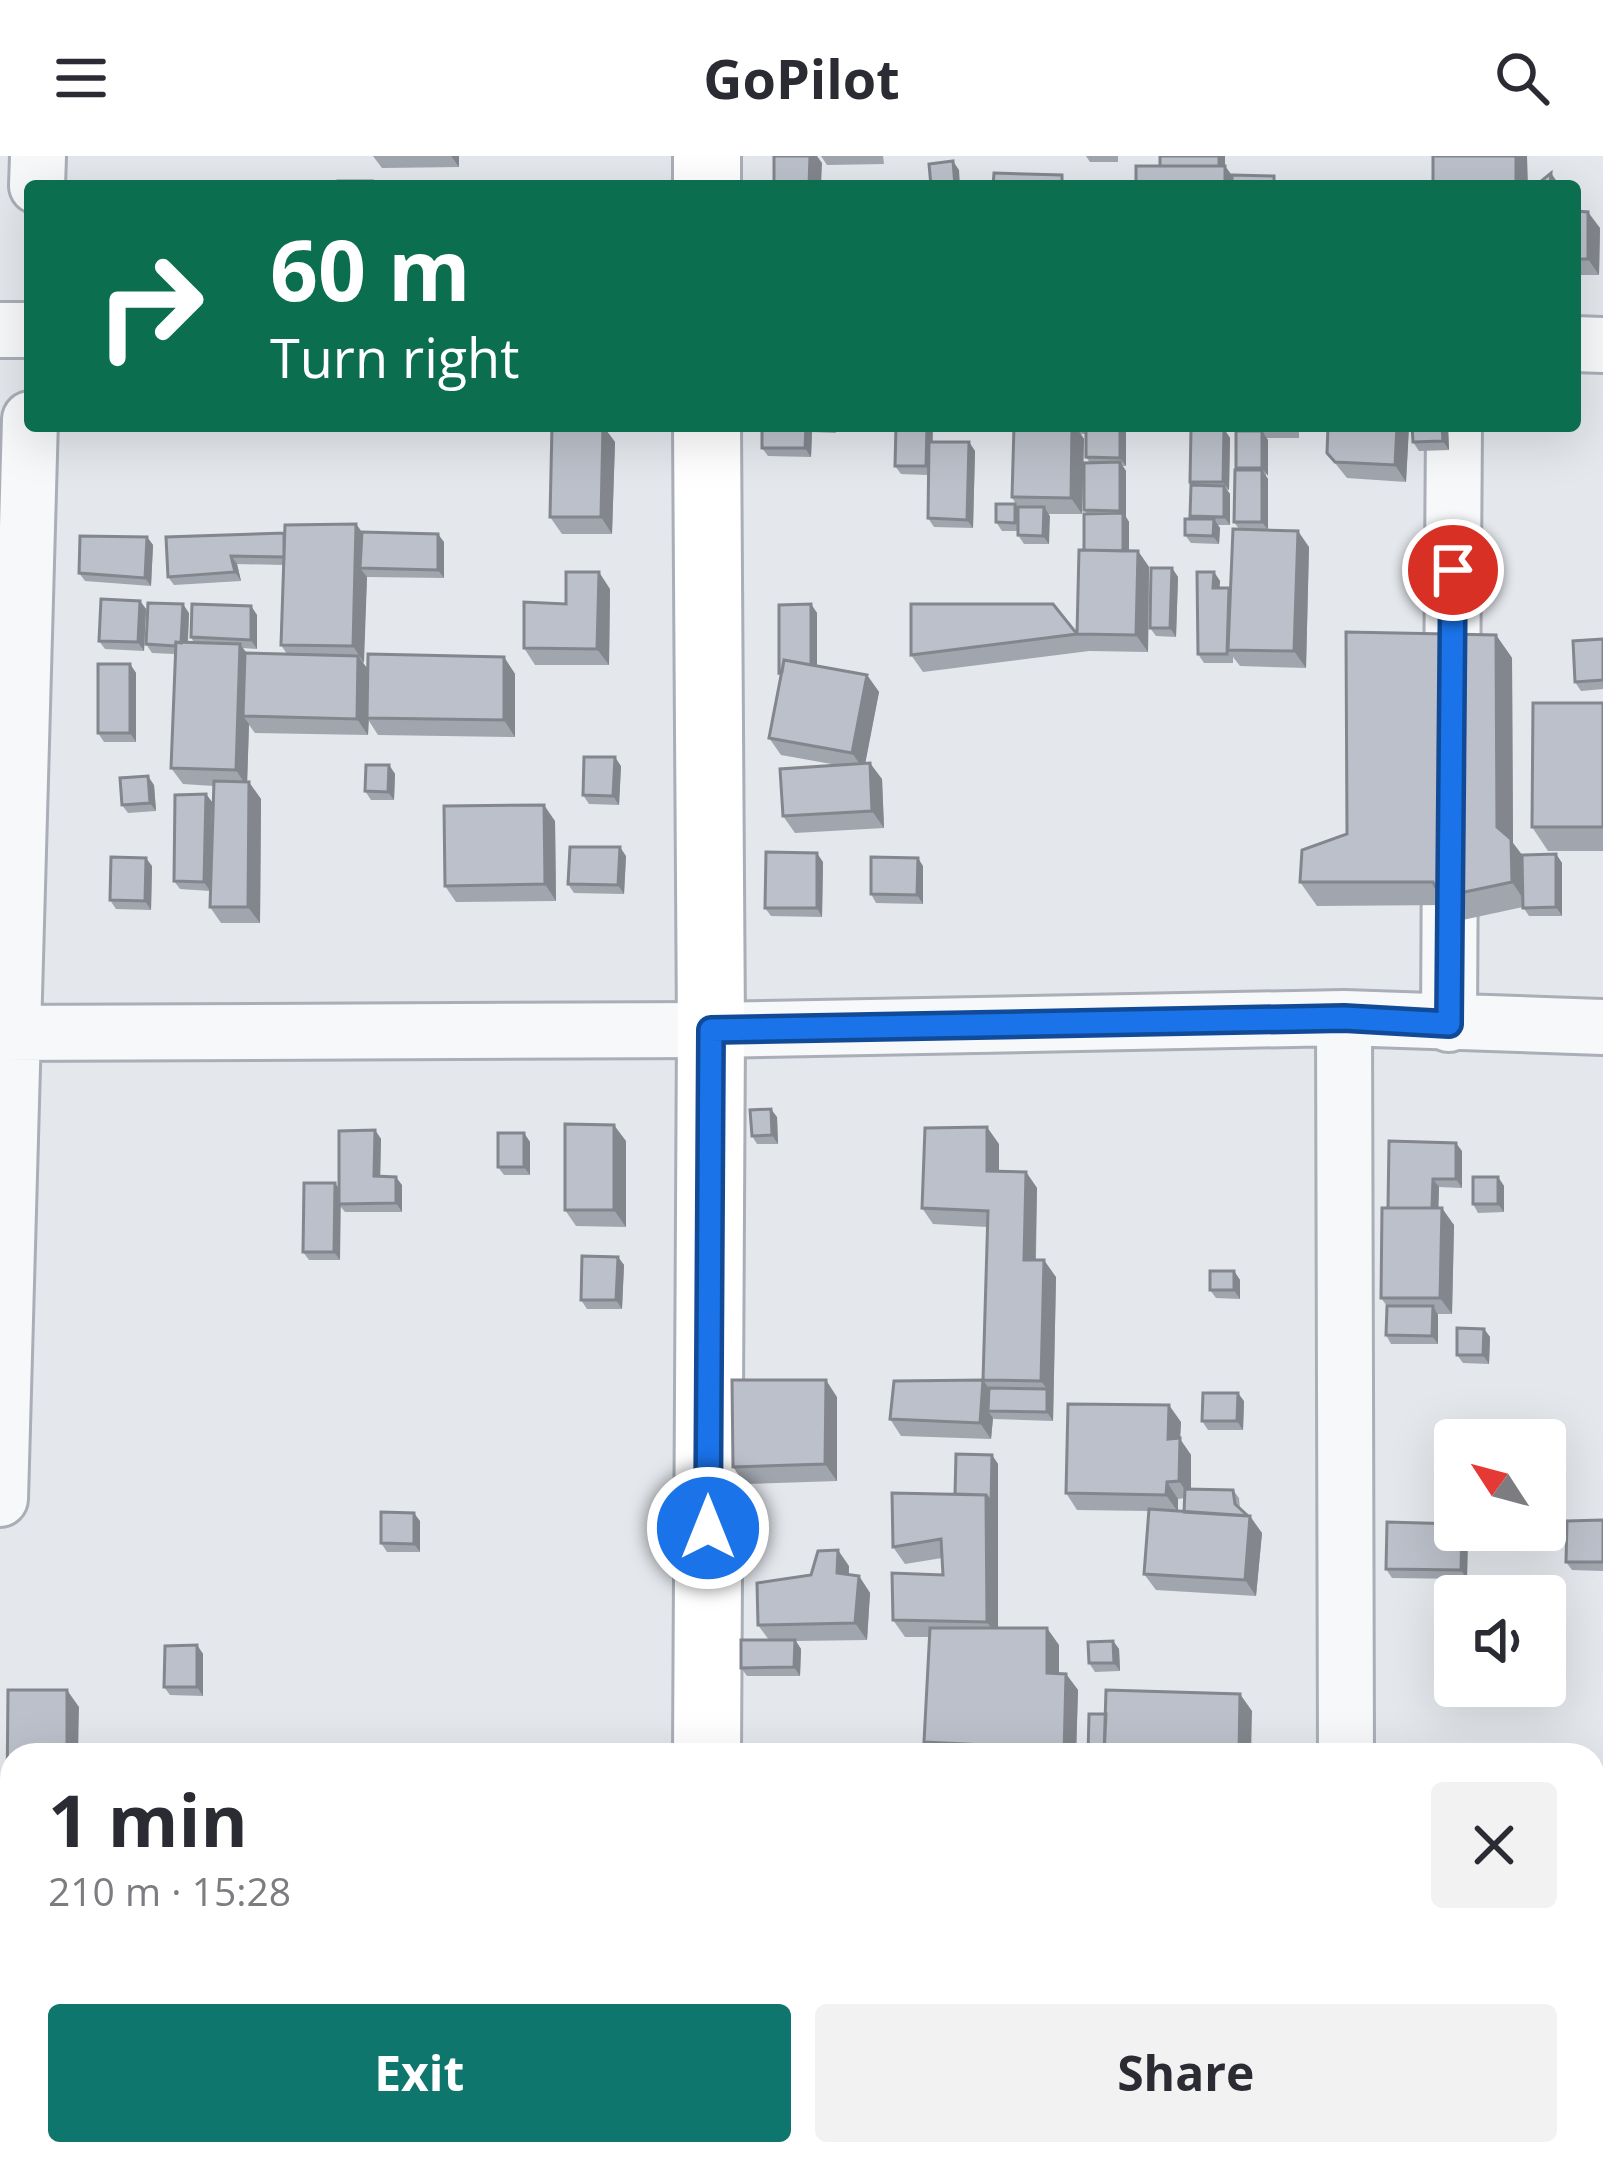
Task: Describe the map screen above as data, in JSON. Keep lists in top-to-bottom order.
{
  "north": "top left",
  "page": {
    "header": "GoPilot",
    "turn": ["60 m", "Turn right"],
    "heading": ["1 min", "210 m · 15:28"],
    "buttons": ["Exit", "Share"]
  }
}
